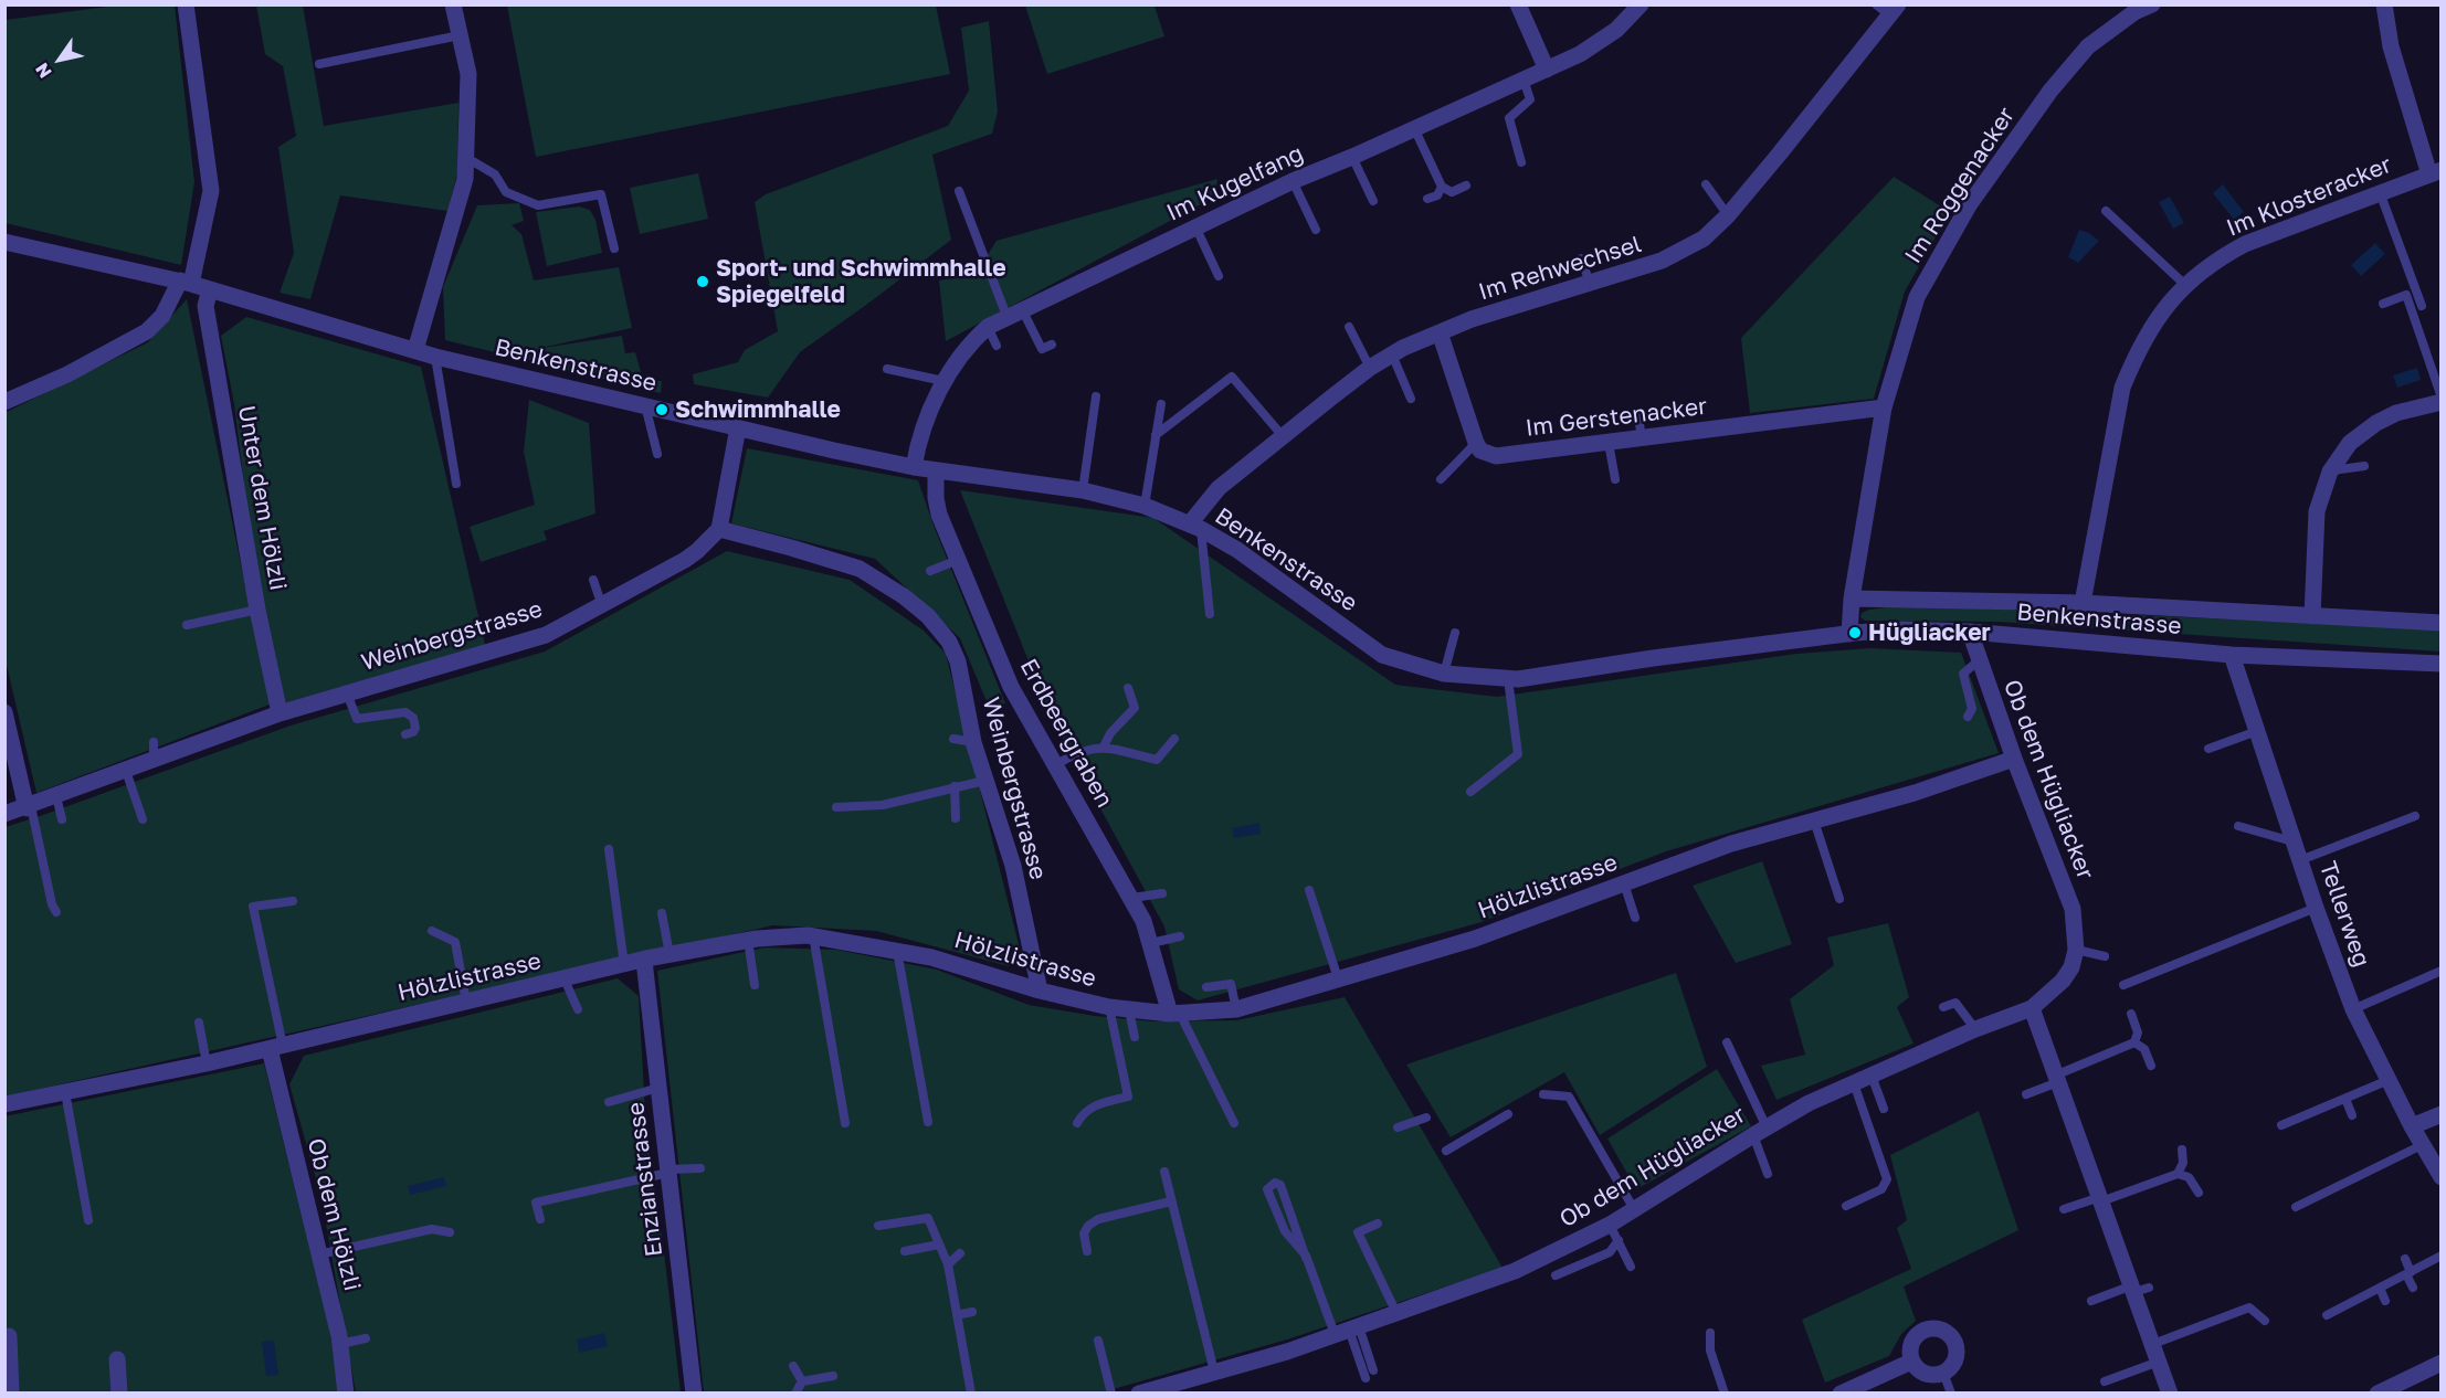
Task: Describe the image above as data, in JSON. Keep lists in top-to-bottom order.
{
  "streets": {
    "street": [
      "Im Kugelfang",
      "Im Roggenacker",
      "Im Klosteracker",
      "Im Rehwechsel",
      "Benkenstrasse",
      "Im Gerstenacker",
      "Unter dem Hölzli",
      "Weinbergstrasse",
      "Erdbeergraben",
      "Ob dem Hügliacker",
      "Hölzlistrasse",
      "Tellerweg",
      "Enzianstrasse",
      "Ob dem Hölzli"
    ]
  },
  "crossings": [
    ["Im Kugelfang", "Benkenstrasse"],
    ["Im Roggenacker", "Benkenstrasse"],
    ["Im Roggenacker", "Im Gerstenacker"],
    ["Im Klosteracker", "Benkenstrasse"],
    ["Im Rehwechsel", "Benkenstrasse"],
    ["Benkenstrasse", "Unter dem Hölzli"],
    ["Benkenstrasse", "Erdbeergraben"],
    ["Benkenstrasse", "Ob dem Hügliacker"],
    ["Benkenstrasse", "Tellerweg"],
    ["Unter dem Hölzli", "Weinbergstrasse"],
    ["Weinbergstrasse", "Hölzlistrasse"],
    ["Erdbeergraben", "Hölzlistrasse"],
    ["Ob dem Hügliacker", "Hölzlistrasse"],
    ["Hölzlistrasse", "Enzianstrasse"],
    ["Hölzlistrasse", "Ob dem Hölzli"]
  ],
  "places": ["Sport- und Schwimmhalle Spiegelfeld", "Schwimmhalle", "Hügliacker"],
  "north": "bottom left"
}
